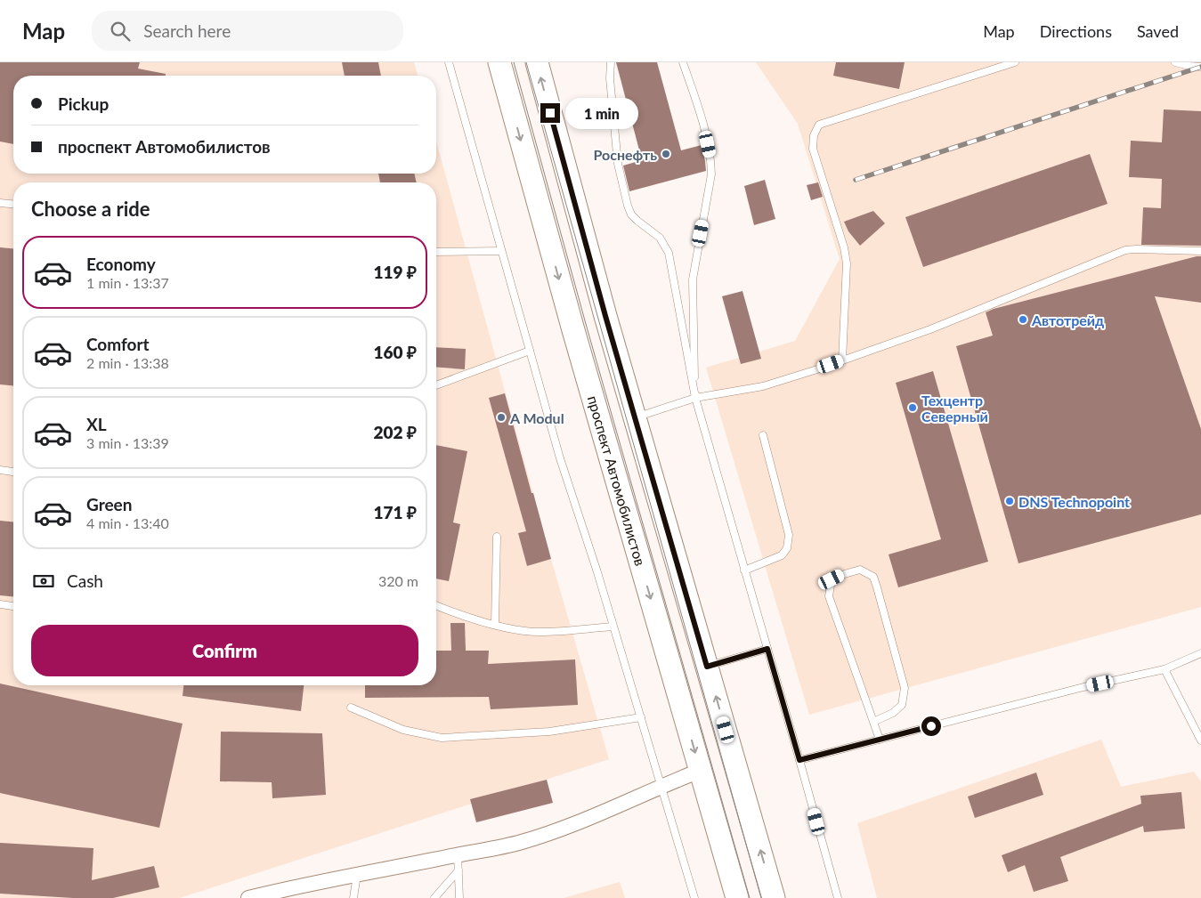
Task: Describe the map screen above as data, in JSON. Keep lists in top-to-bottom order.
{
  "streets": {
    "main road": ["проспект Автомобилистов"]
  },
  "places": [
    "Роснефть",
    "Автотрейд",
    "Техцентр Северный",
    "A Modul",
    "DNS Technopoint"
  ],
  "page": {
    "header": "Map",
    "search": "Search here",
    "nav": ["Map", "Directions", "Saved"],
    "banner": ["Pickup", "проспект Автомобилистов"],
    "bubble": "1 min",
    "heading": "Choose a ride",
    "list": [
      {
        "name": "Economy",
        "note": "1 min · 13:37",
        "value": "119 ₽"
      },
      {
        "name": "Comfort",
        "note": "2 min · 13:38",
        "value": "160 ₽"
      },
      {
        "name": "XL",
        "note": "3 min · 13:39",
        "value": "202 ₽"
      },
      {
        "name": "Green",
        "note": "4 min · 13:40",
        "value": "171 ₽"
      }
    ],
    "pay": ["Cash", "320 m"],
    "buttons": "Confirm"
  }
}
